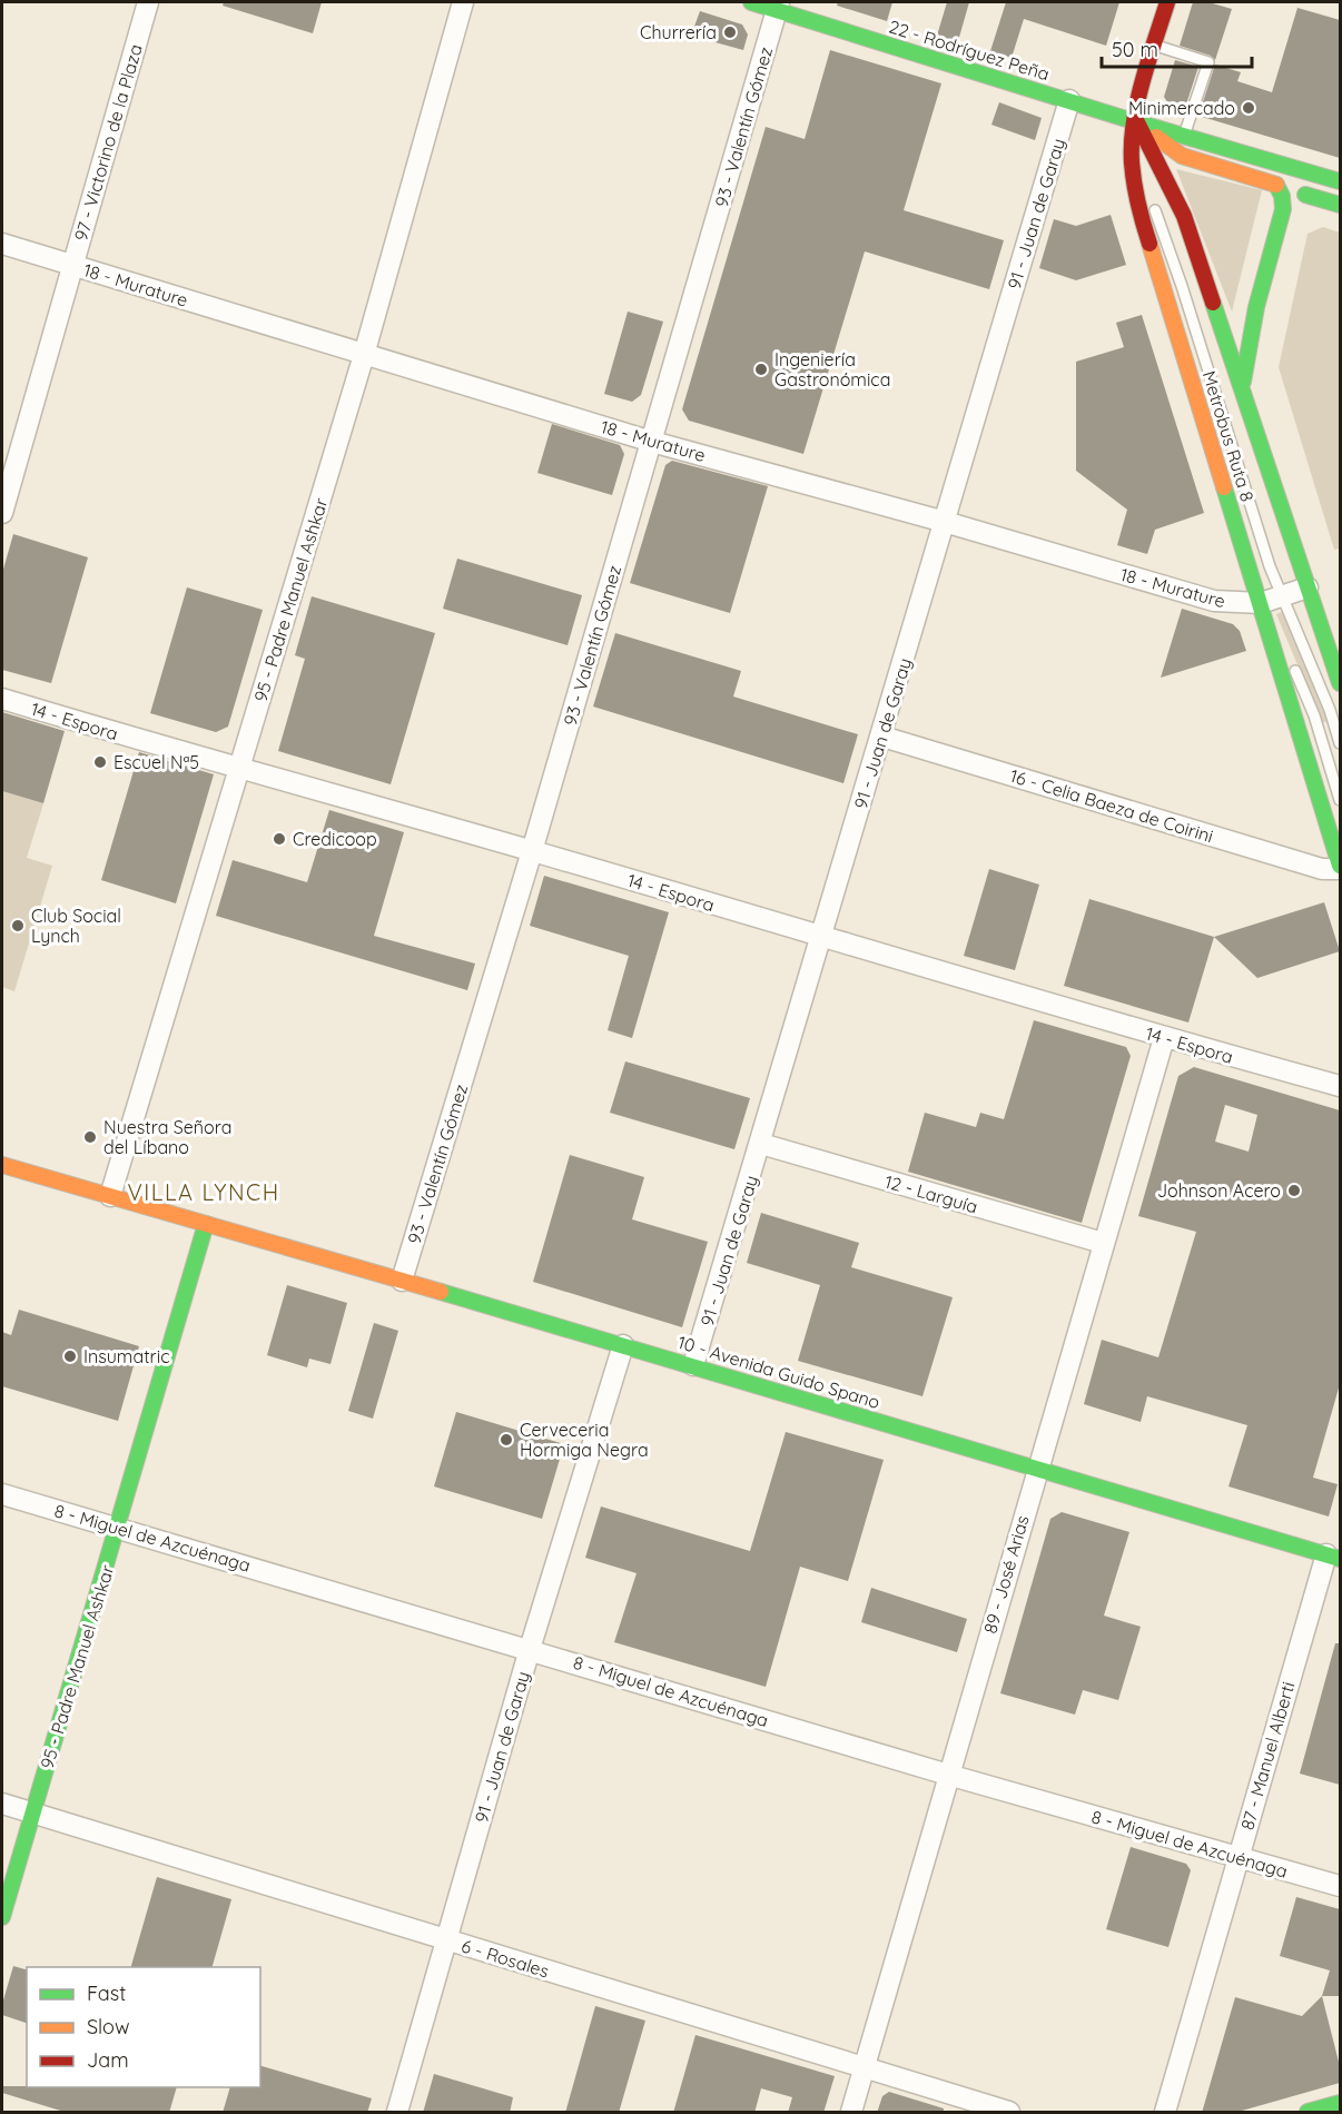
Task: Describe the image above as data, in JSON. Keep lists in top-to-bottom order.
{
  "streets": {
    "main road": ["22 - Rodríguez Peña", "95 - Padre Manuel Ashkar", "10 - Avenida Guido Spano"],
    "street": [
      "93 - Valentín Gómez",
      "97 - Victorino de la Plaza",
      "91 - Juan de Garay",
      "18 - Murature",
      "14 - Espora",
      "16 - Celia Baeza de Coirini",
      "12 - Larguía",
      "8 - Miguel de Azcuénaga",
      "89 - José Arias",
      "87 - Manuel Alberti",
      "6 - Rosales"
    ],
    "lane": ["Metrobus Ruta 8"]
  },
  "crossings": [
    ["22 - Rodríguez Peña", "93 - Valentín Gómez"],
    ["22 - Rodríguez Peña", "91 - Juan de Garay"],
    ["93 - Valentín Gómez", "18 - Murature"],
    ["93 - Valentín Gómez", "14 - Espora"],
    ["93 - Valentín Gómez", "10 - Avenida Guido Spano"],
    ["97 - Victorino de la Plaza", "18 - Murature"],
    ["91 - Juan de Garay", "18 - Murature"],
    ["91 - Juan de Garay", "14 - Espora"],
    ["91 - Juan de Garay", "16 - Celia Baeza de Coirini"],
    ["91 - Juan de Garay", "12 - Larguía"],
    ["91 - Juan de Garay", "10 - Avenida Guido Spano"],
    ["91 - Juan de Garay", "8 - Miguel de Azcuénaga"],
    ["91 - Juan de Garay", "6 - Rosales"],
    ["18 - Murature", "Metrobus Ruta 8"],
    ["18 - Murature", "95 - Padre Manuel Ashkar"],
    ["95 - Padre Manuel Ashkar", "14 - Espora"],
    ["95 - Padre Manuel Ashkar", "10 - Avenida Guido Spano"],
    ["95 - Padre Manuel Ashkar", "8 - Miguel de Azcuénaga"],
    ["95 - Padre Manuel Ashkar", "6 - Rosales"],
    ["14 - Espora", "89 - José Arias"],
    ["12 - Larguía", "89 - José Arias"],
    ["10 - Avenida Guido Spano", "89 - José Arias"],
    ["10 - Avenida Guido Spano", "87 - Manuel Alberti"],
    ["8 - Miguel de Azcuénaga", "89 - José Arias"],
    ["8 - Miguel de Azcuénaga", "87 - Manuel Alberti"],
    ["89 - José Arias", "6 - Rosales"]
  ],
  "districts": ["VILLA LYNCH"],
  "places": [
    "Churrería",
    "Minimercado",
    "Ingeniería Gastronómica",
    "Escuel Nª5",
    "Credicoop",
    "Club Social Lynch",
    "Nuestra Señora del Líbano",
    "Johnson Acero",
    "Insumatric",
    "Cerveceria Hormiga Negra"
  ],
  "legend": ["Fast", "Slow", "Jam"],
  "scale_bar": "50 m"
}
